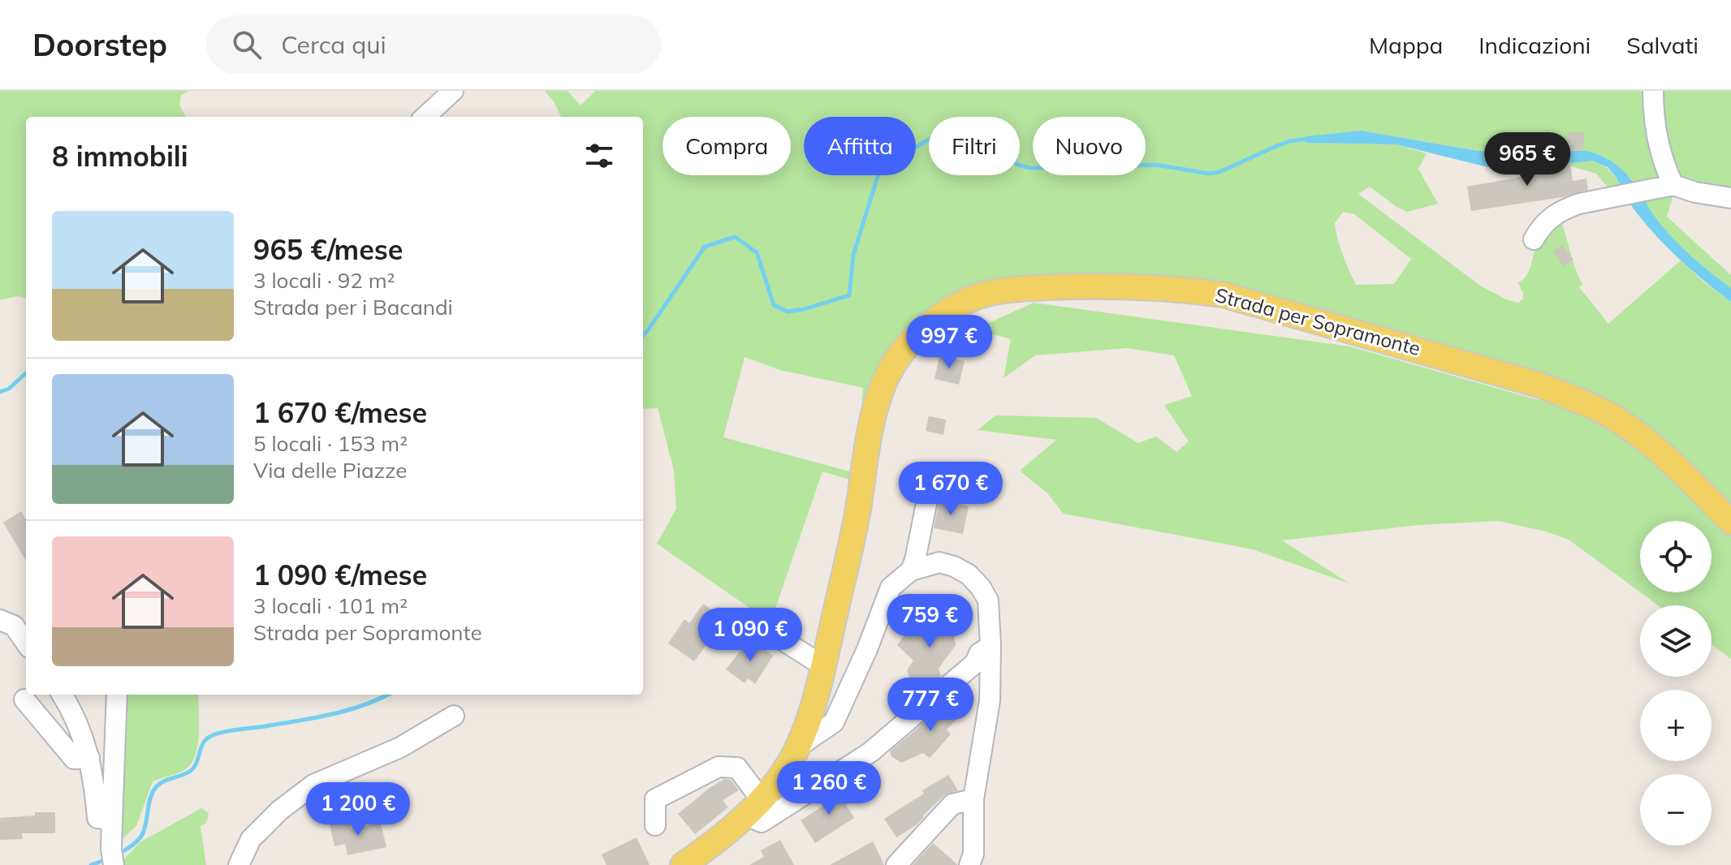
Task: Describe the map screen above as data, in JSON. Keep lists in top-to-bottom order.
{
  "streets": {
    "main road": ["Strada per Sopramonte"]
  },
  "page": {
    "header": "Doorstep",
    "search": "Cerca qui",
    "nav": ["Mappa", "Indicazioni", "Salvati"],
    "chip": [
      "Compra",
      "Affitta",
      "Filtri",
      "Nuovo"
    ],
    "heading": "8 immobili",
    "price": [
      "965 €",
      "997 €",
      "1 670 €",
      "759 €",
      "1 090 €",
      "777 €",
      "1 260 €",
      "1 200 €"
    ],
    "list": [
      {
        "name": "965 €/mese",
        "note": "3 locali · 92 m² · Strada per i Bacandi"
      },
      {
        "name": "1 670 €/mese",
        "note": "5 locali · 153 m² · Via delle Piazze"
      },
      {
        "name": "1 090 €/mese",
        "note": "3 locali · 101 m² · Strada per Sopramonte"
      }
    ],
    "map_buttons": ["+", "−"]
  }
}
